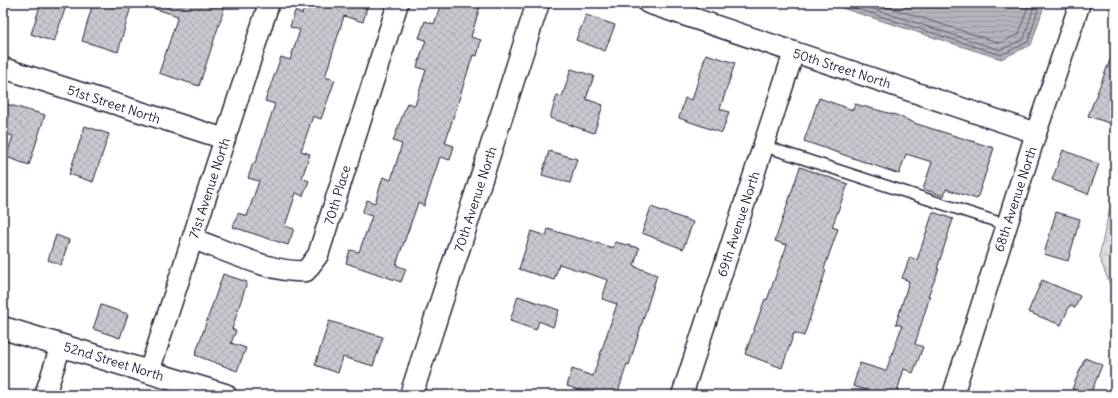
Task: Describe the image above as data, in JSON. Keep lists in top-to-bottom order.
{
  "streets": {
    "street": [
      "50th Street North",
      "51st Street North",
      "71st Avenue North",
      "70th Place",
      "70th Avenue North",
      "68th Avenue North",
      "69th Avenue North",
      "52nd Street North"
    ]
  },
  "crossings": [
    ["50th Street North", "68th Avenue North"],
    ["50th Street North", "69th Avenue North"],
    ["51st Street North", "71st Avenue North"],
    ["71st Avenue North", "70th Place"],
    ["71st Avenue North", "52nd Street North"]
  ]
}
